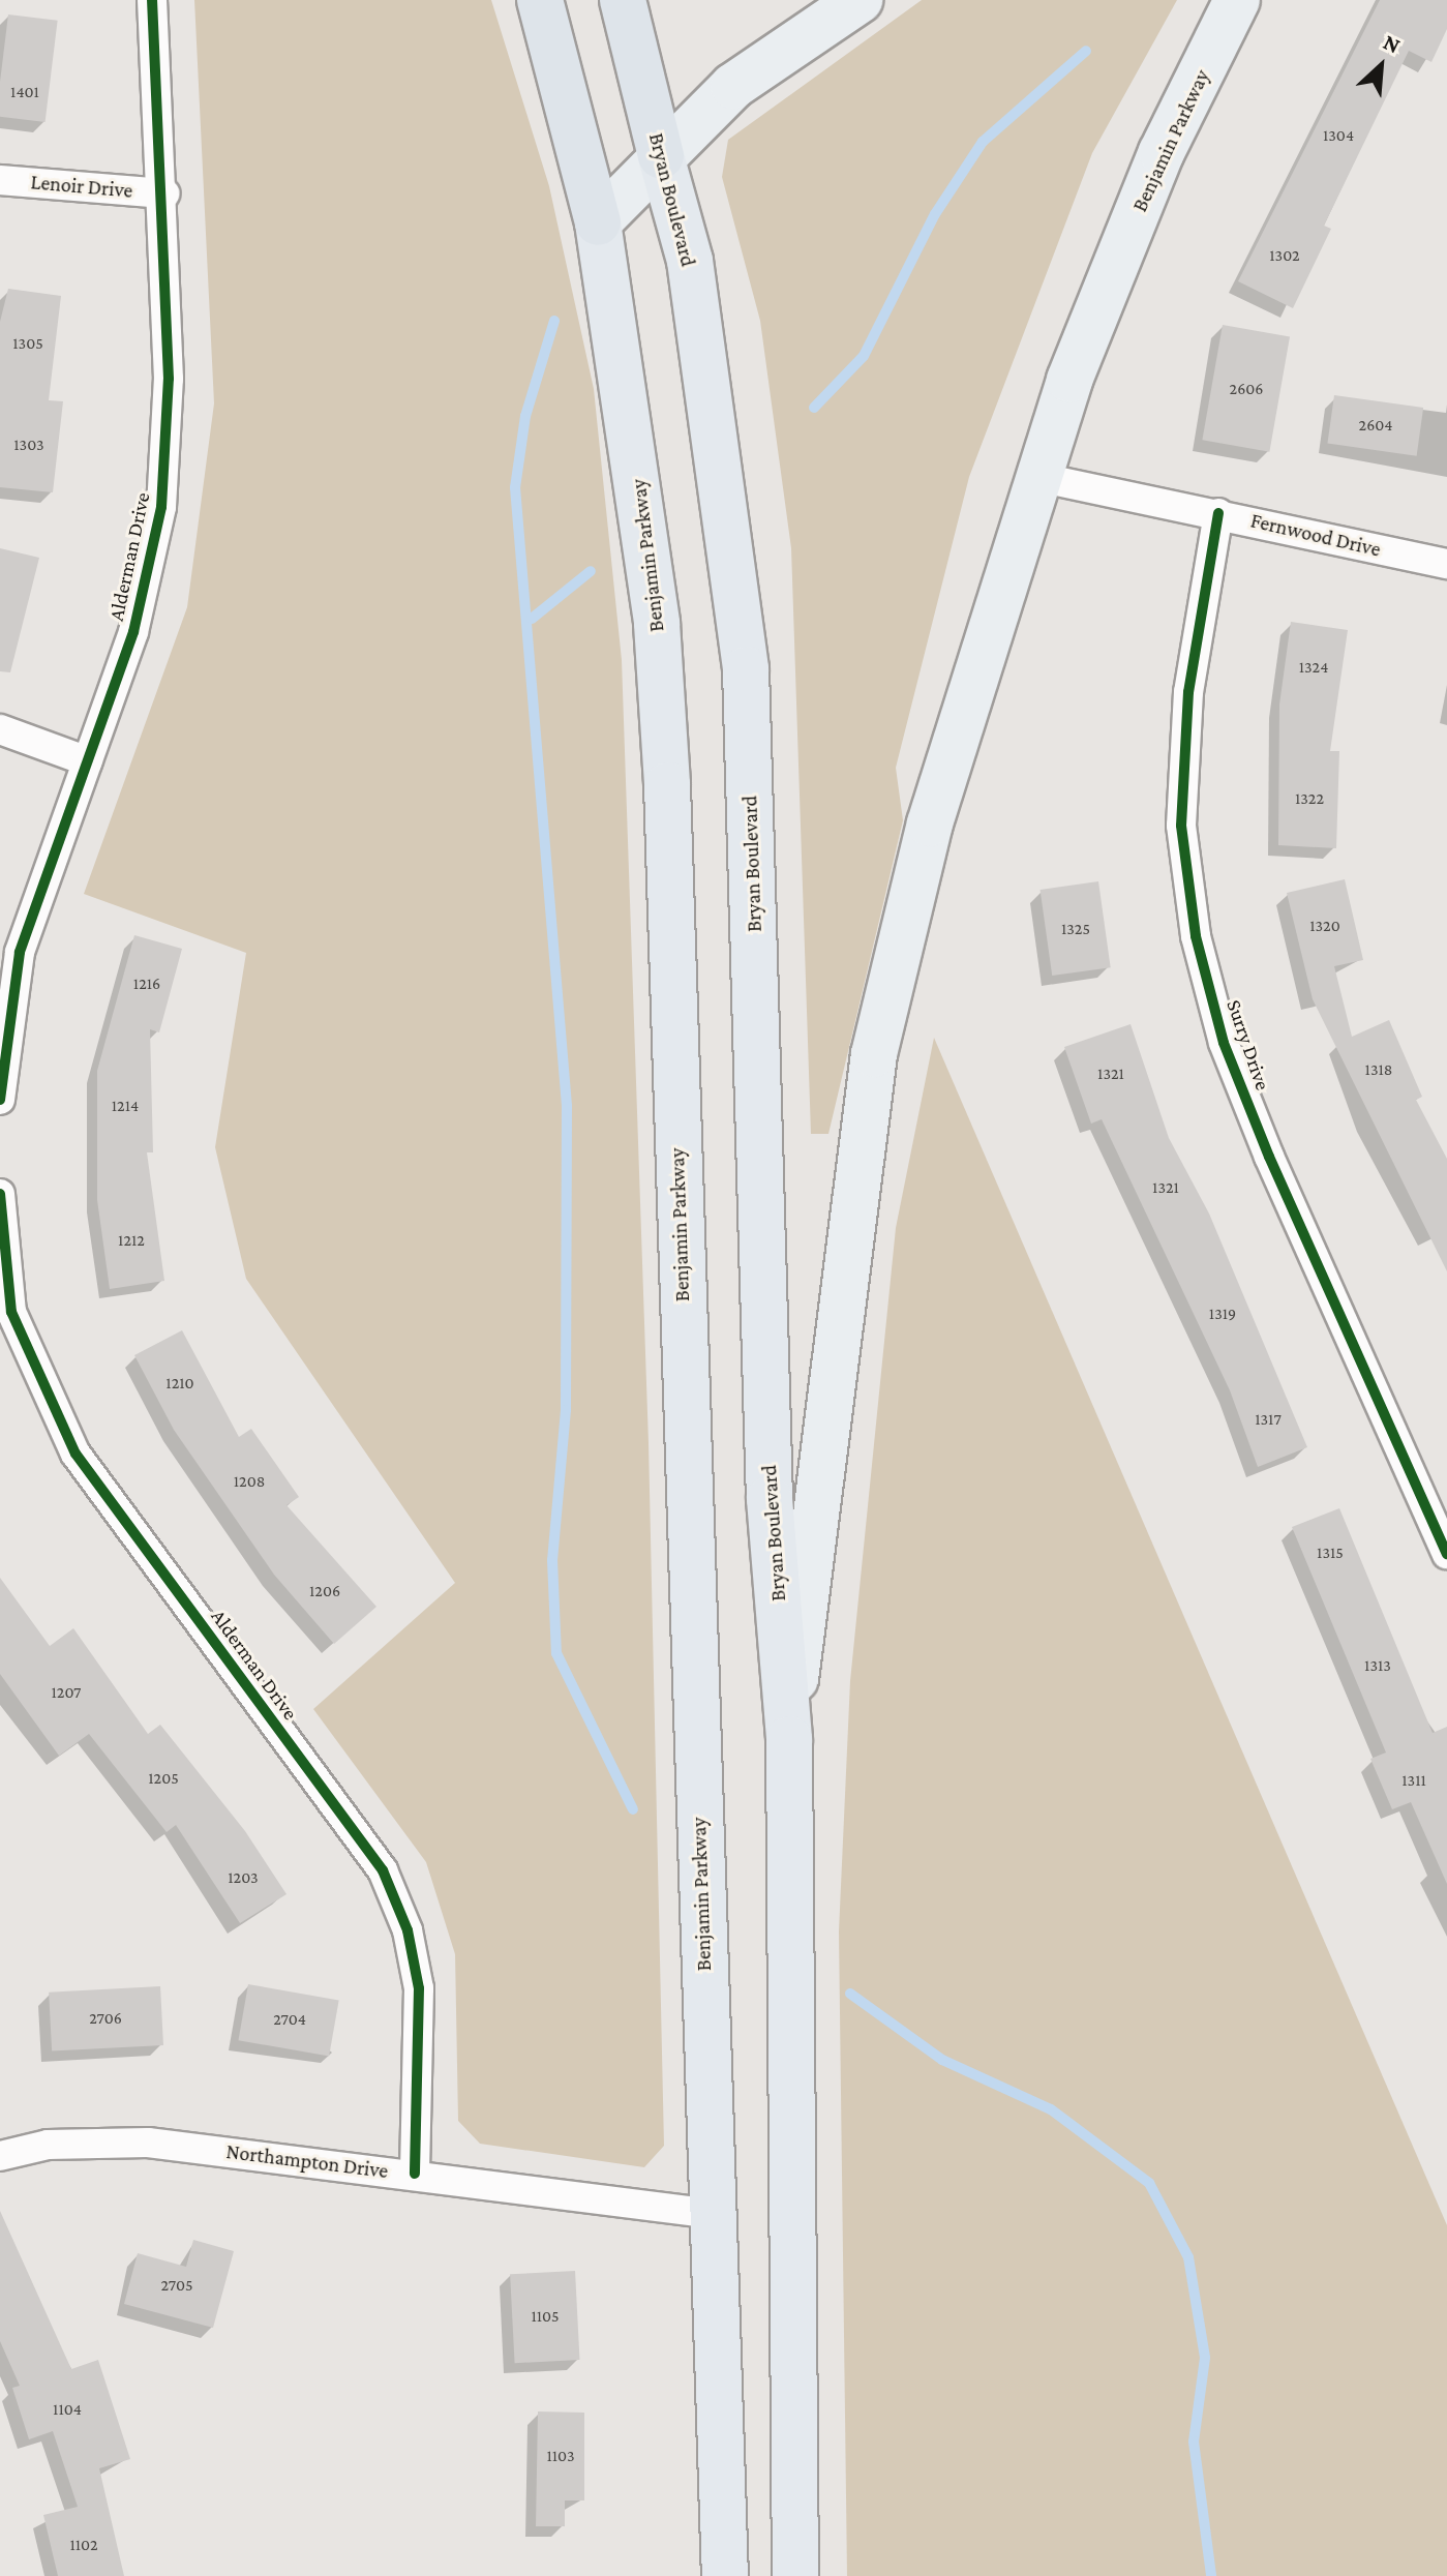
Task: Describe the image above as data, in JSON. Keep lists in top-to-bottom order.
{
  "streets": {
    "highway": ["Benjamin Parkway", "Bryan Boulevard"],
    "street": [
      "Lenoir Drive",
      "Fernwood Drive",
      "Alderman Drive",
      "Surry Drive",
      "Northampton Drive"
    ]
  },
  "crossings": [
    ["Benjamin Parkway", "Bryan Boulevard"],
    ["Benjamin Parkway", "Fernwood Drive"],
    ["Benjamin Parkway", "Northampton Drive"],
    ["Lenoir Drive", "Alderman Drive"],
    ["Fernwood Drive", "Surry Drive"],
    ["Alderman Drive", "Northampton Drive"]
  ],
  "house_numbers": [
    "1401",
    "1304",
    "1302",
    "1305",
    "2606",
    "2604",
    "1303",
    "1324",
    "1322",
    "1320",
    "1325",
    "1216",
    "1318",
    "1321",
    "1214",
    "1321",
    "1212",
    "1319",
    "1210",
    "1317",
    "1208",
    "1315",
    "1206",
    "1313",
    "1207",
    "1205",
    "1311",
    "1203",
    "2706",
    "2704",
    "2705",
    "1105",
    "1104",
    "1103",
    "1102"
  ],
  "north": "top right"
}
